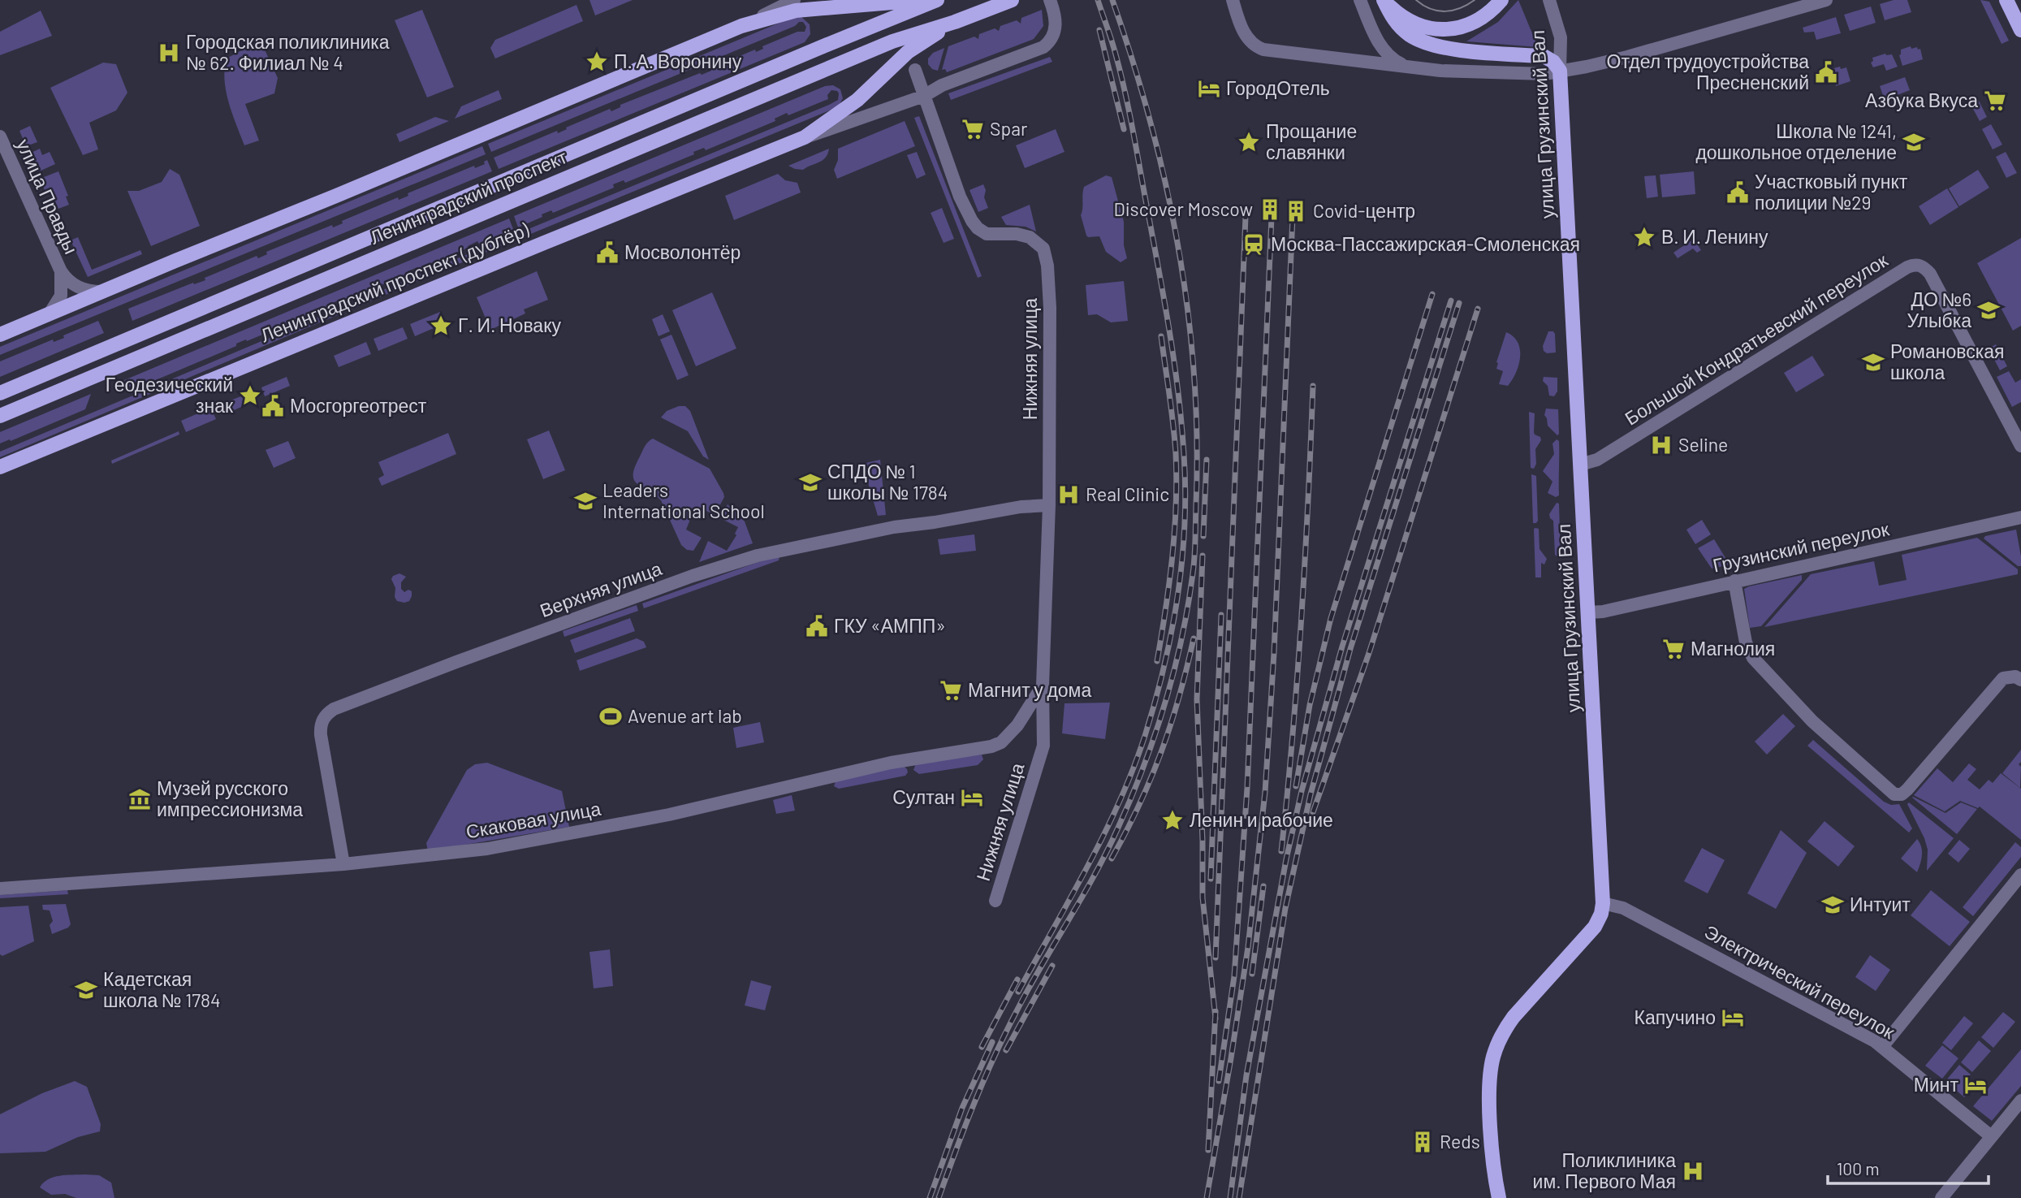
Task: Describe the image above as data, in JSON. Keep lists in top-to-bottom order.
{
  "streets": {
    "main road": ["улица Грузинский Вал", "Ленинградский проспект", "Ленинградский проспект (дублёр)"],
    "street": [
      "улица Правды",
      "Большой Кондратьевский переулок",
      "Нижняя улица",
      "Грузинский переулок",
      "Верхняя улица",
      "Скаковая улица",
      "Электрический переулок"
    ]
  },
  "crossings": [
    ["улица Грузинский Вал", "Большой Кондратьевский переулок"],
    ["улица Грузинский Вал", "Грузинский переулок"],
    ["улица Грузинский Вал", "Электрический переулок"],
    ["Ленинградский проспект", "Ленинградский проспект (дублёр)"],
    ["Ленинградский проспект (дублёр)", "Нижняя улица"],
    ["Нижняя улица", "Верхняя улица"],
    ["Нижняя улица", "Скаковая улица"],
    ["Верхняя улица", "Скаковая улица"]
  ],
  "places": {
    "hospital": [
      "Городская поликлиника № 62. Филиал № 4",
      "Seline",
      "Real Clinic",
      "Поликлиника им. Первого Мая"
    ],
    "place": [
      "П. А. Воронину",
      "Прощание славянки",
      "В. И. Ленину",
      "Г. И. Новаку",
      "Геодезический знак",
      "Ленин и рабочие"
    ],
    "public building": [
      "Отдел трудоустройства Пресненский",
      "Участковый пункт полиции №29",
      "Мосволонтёр",
      "Мосгоргеотрест",
      "ГКУ «АМПП»"
    ],
    "hotel": [
      "ГородОтель",
      "Султан",
      "Капучино",
      "Минт"
    ],
    "supermarket": [
      "Азбука Вкуса",
      "Spar",
      "Магнолия",
      "Магнит у дома"
    ],
    "school or university": [
      "Школа № 1241, дошкольное отделение",
      "ДО №6 Улыбка",
      "Романовская школа",
      "СПДО № 1 школы № 1784",
      "Leaders International School",
      "Интуит",
      "Кадетская школа № 1784"
    ],
    "building": ["Discover Moscow", "Covid-центр", "Reds"],
    "station": ["Москва-Пассажирская-Смоленская"],
    "sports": ["Avenue art lab"],
    "museum": ["Музей русского импрессионизма"]
  },
  "scale_bar": "100 m"
}
